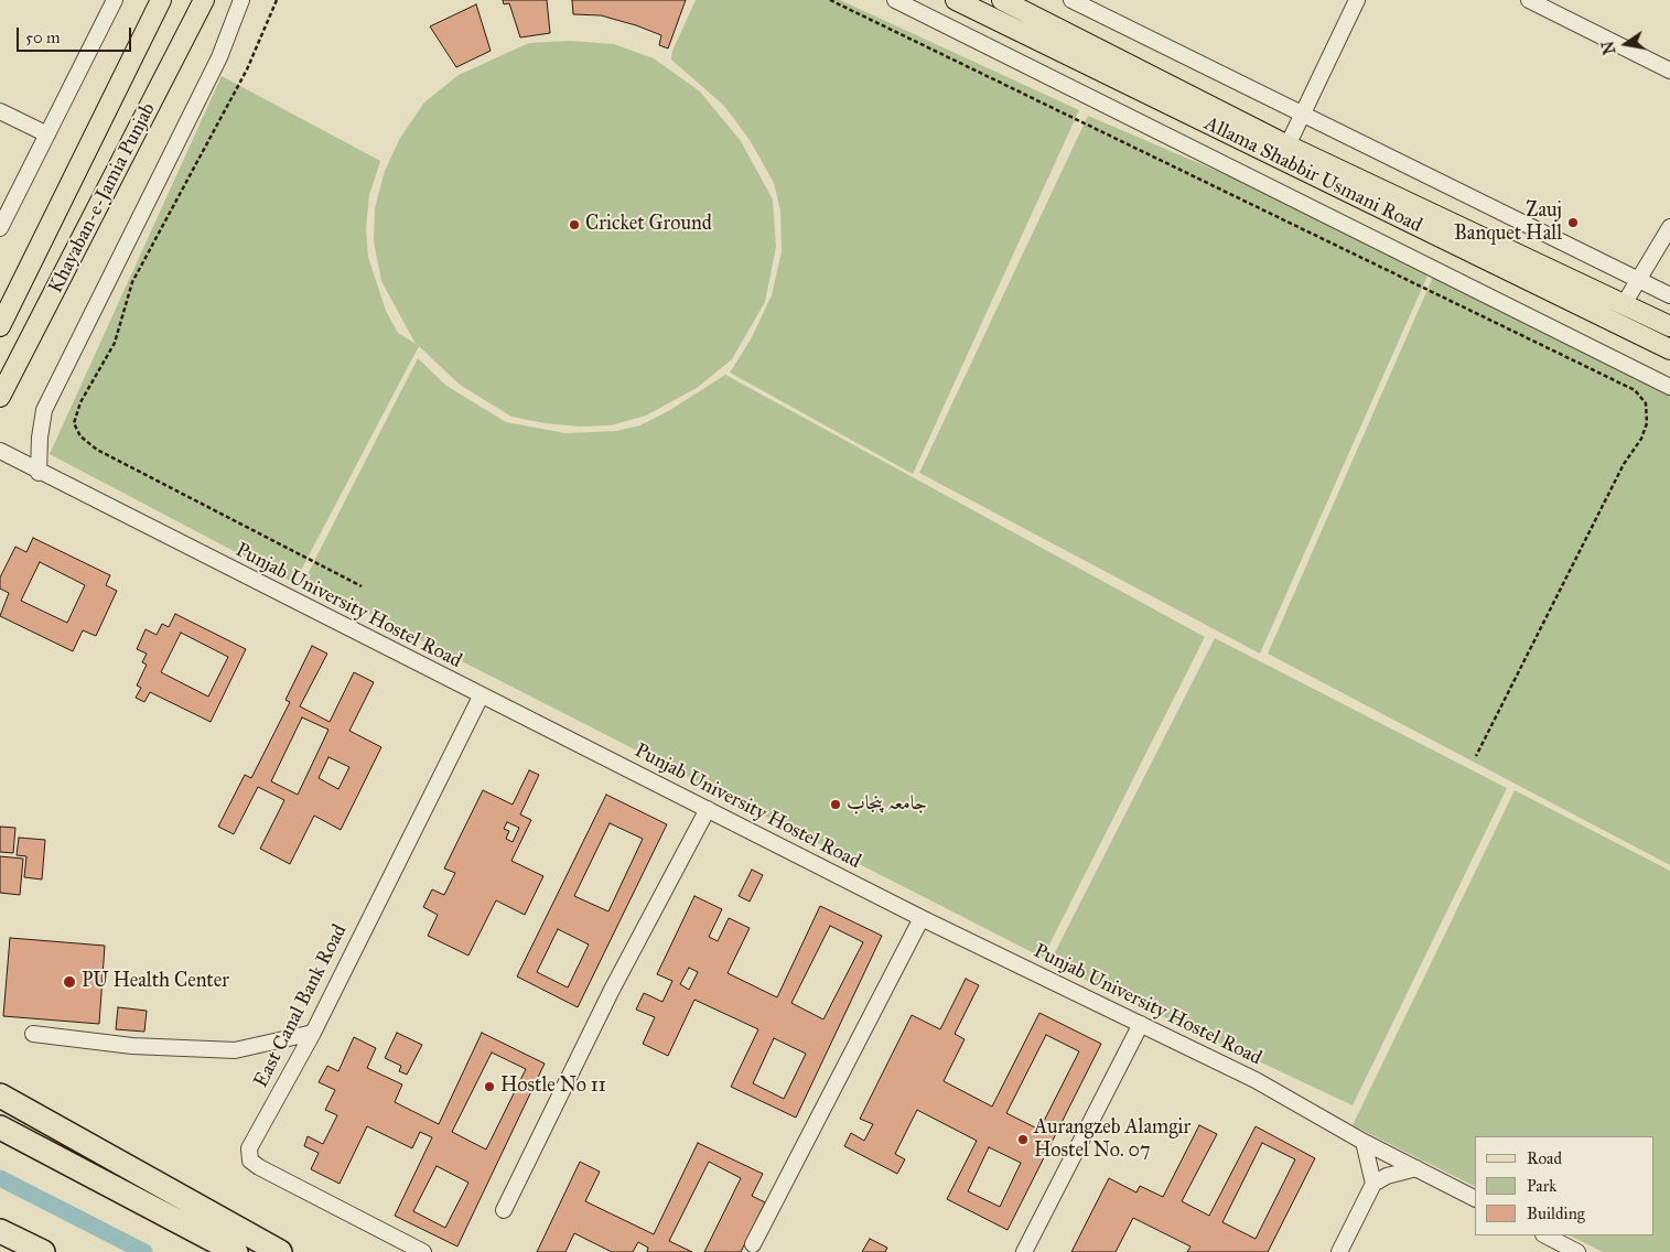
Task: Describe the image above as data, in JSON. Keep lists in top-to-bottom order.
{
  "streets": {
    "main road": ["Allama Shabbir Usmani Road", "Khayaban-e-Jamia Punjab"],
    "street": ["Punjab University Hostel Road", "East Canal Bank Road"]
  },
  "crossings": [
    ["Punjab University Hostel Road", "East Canal Bank Road"]
  ],
  "places": [
    "Zauj Banquet Hall",
    "Cricket Ground",
    "جامعہ پنجاب",
    "PU Health Center",
    "Hostle No 11",
    "Aurangzeb Alamgir Hostel No. 07"
  ],
  "legend": ["Road", "Park", "Building"],
  "scale_bar": "50 m",
  "north": "left"
}
